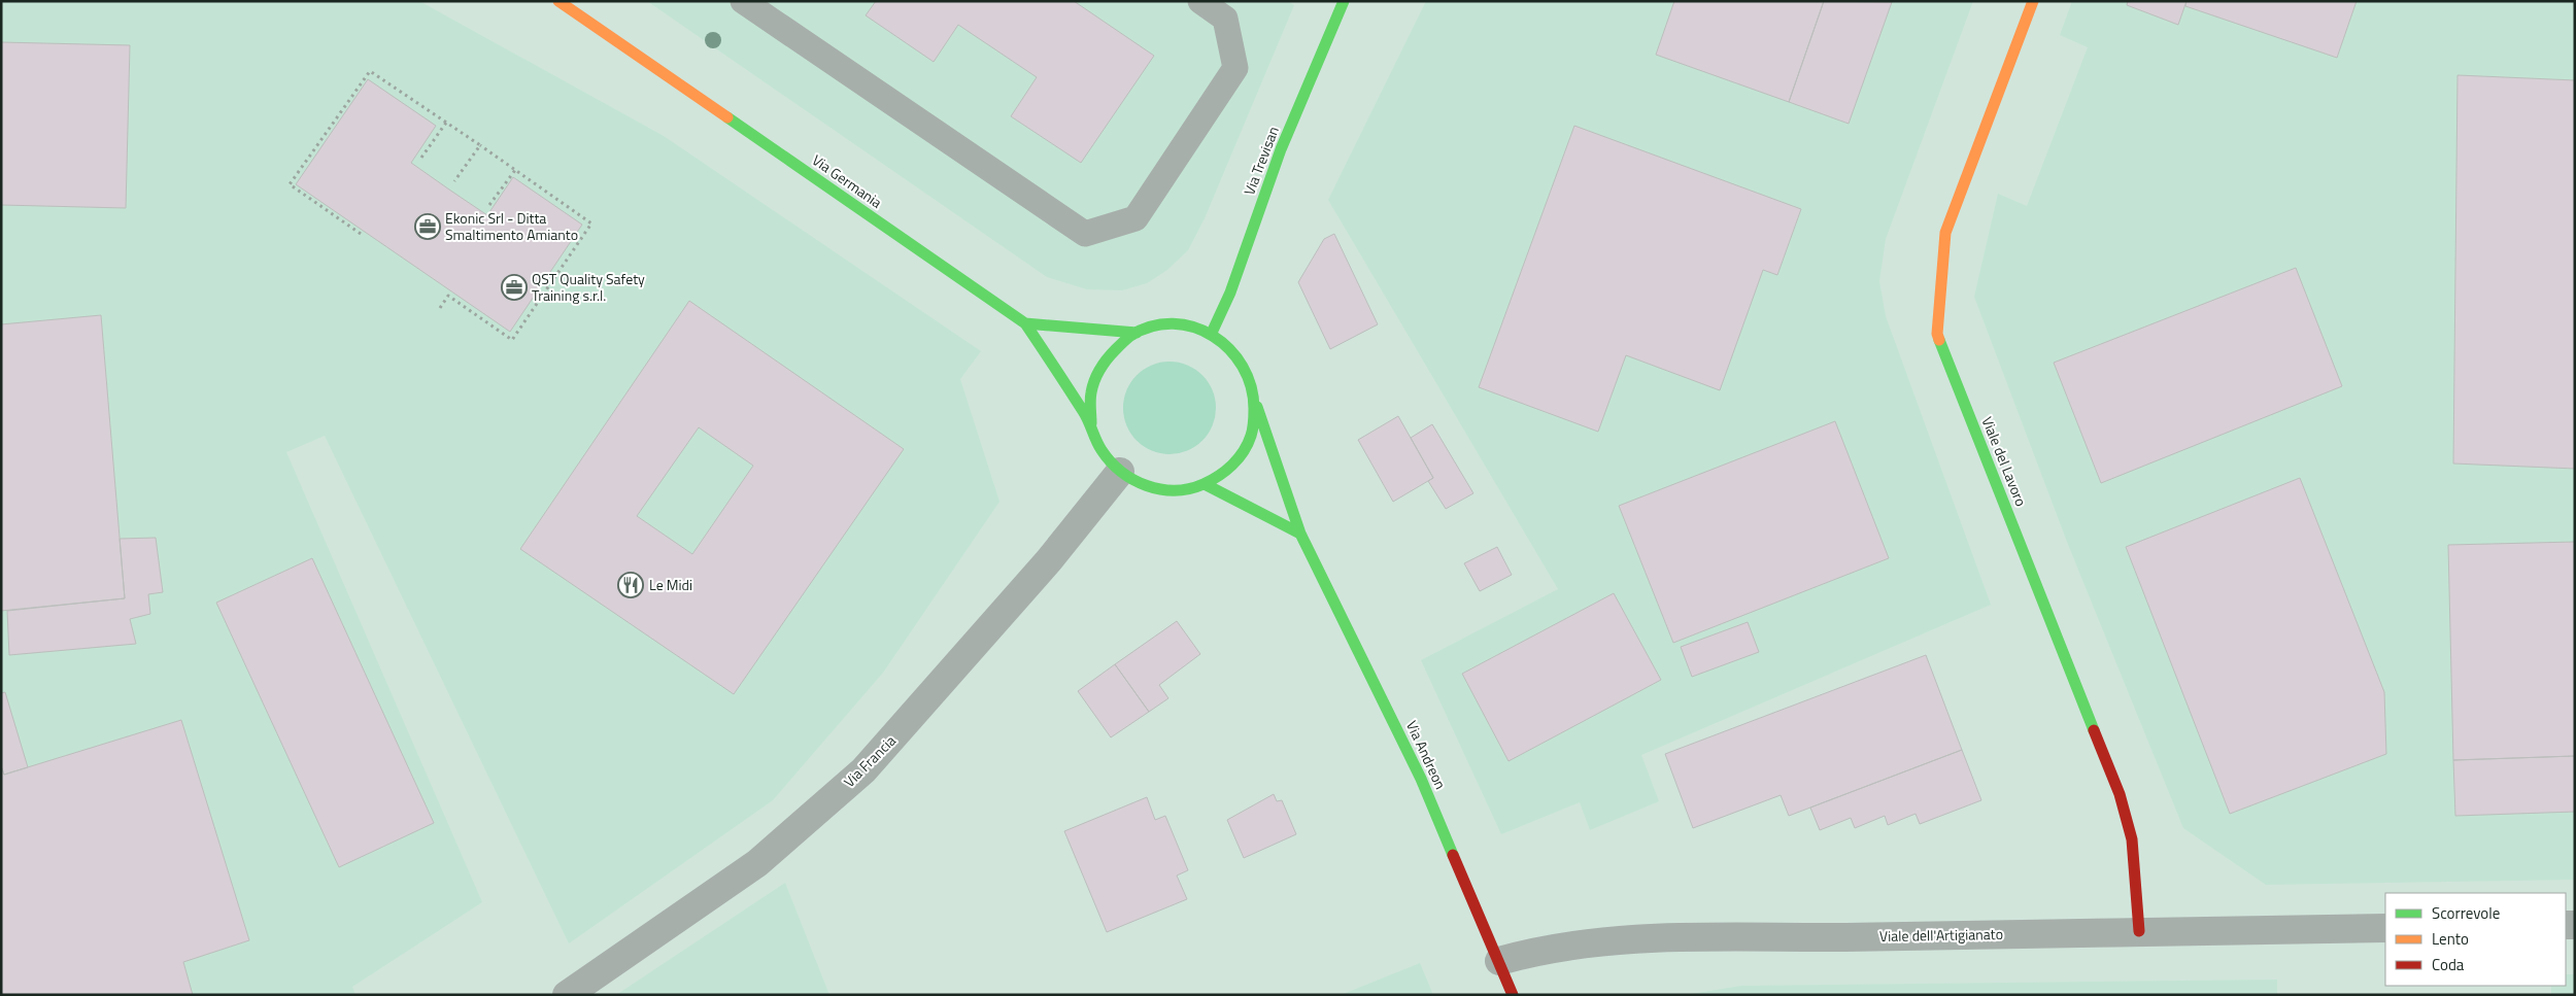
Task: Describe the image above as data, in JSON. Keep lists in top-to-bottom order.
{
  "streets": {
    "street": [
      "Via Trevisan",
      "Via Germania",
      "Viale del Lavoro",
      "Via Andreon",
      "Via Francia",
      "Viale dell'Artigianato"
    ]
  },
  "crossings": [
    ["Via Trevisan", "Via Germania"],
    ["Via Trevisan", "Via Andreon"],
    ["Via Trevisan", "Via Francia"],
    ["Via Germania", "Via Andreon"],
    ["Via Germania", "Via Francia"],
    ["Viale del Lavoro", "Viale dell'Artigianato"],
    ["Via Andreon", "Via Francia"],
    ["Via Andreon", "Viale dell'Artigianato"]
  ],
  "places": {
    "office": ["Ekonic Srl - Ditta Smaltimento Amianto", "QST Quality Safety Training s.r.l."],
    "restaurant": ["Le Midi"]
  },
  "legend": ["Scorrevole", "Lento", "Coda"]
}
